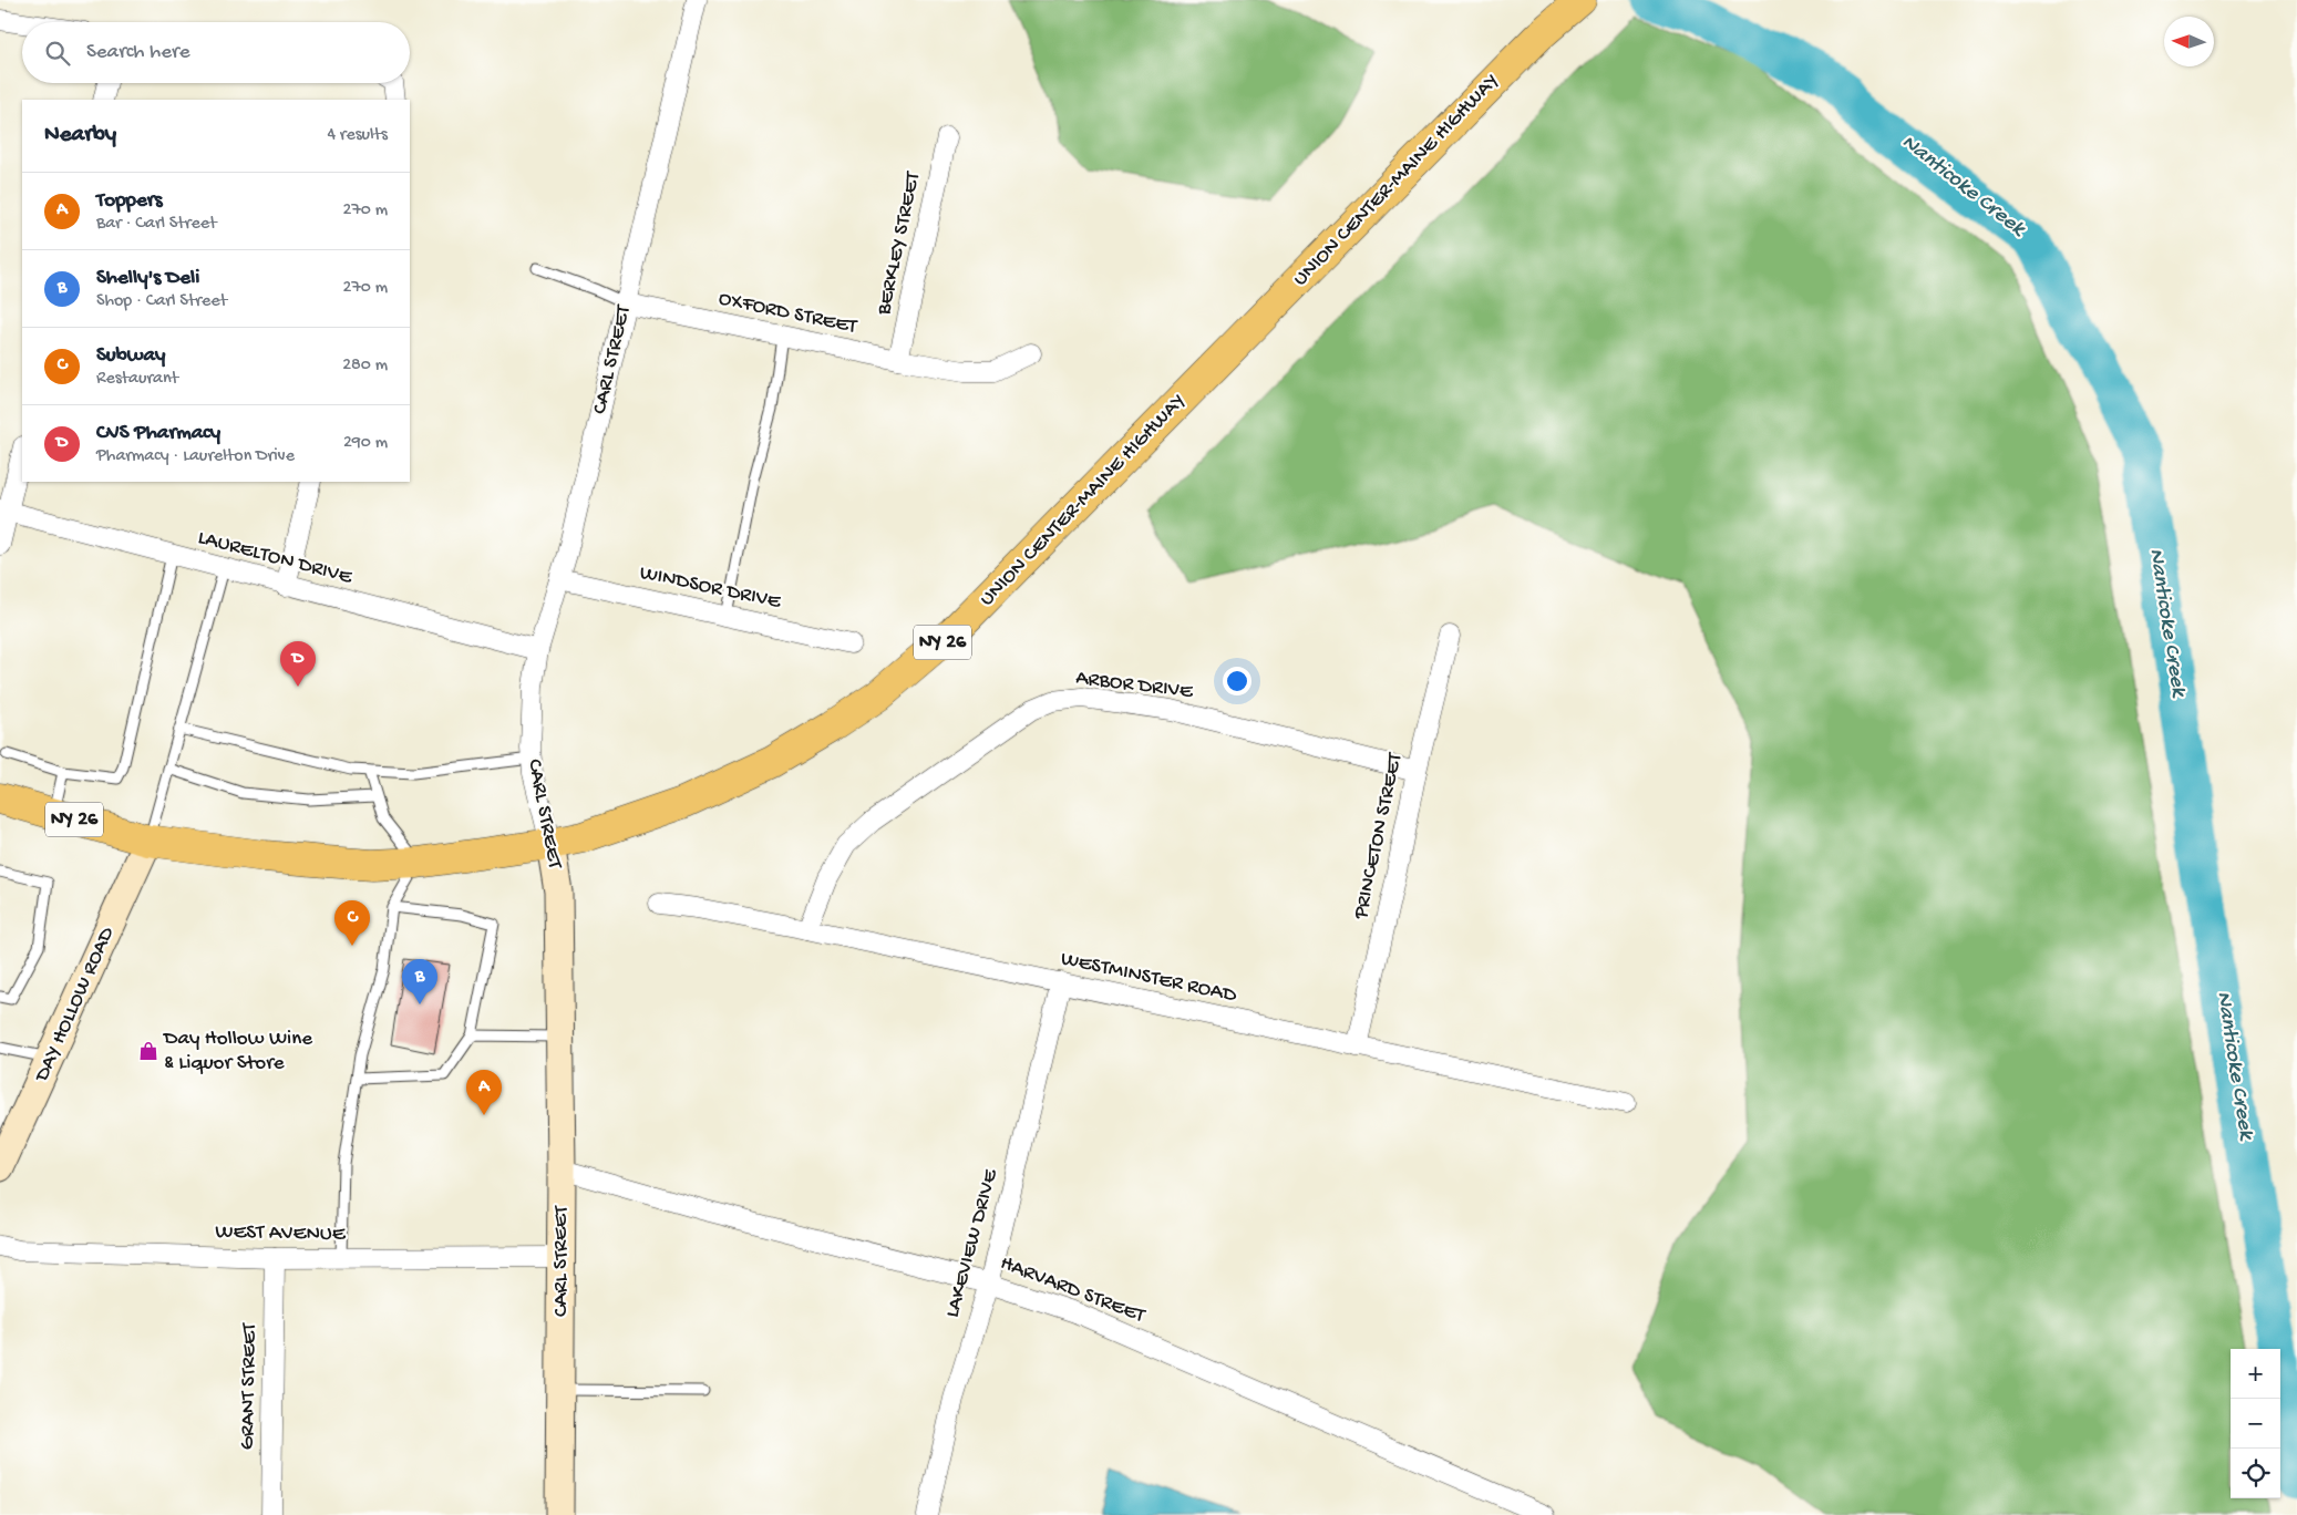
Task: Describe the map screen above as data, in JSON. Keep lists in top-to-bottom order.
{
  "streets": {
    "main road": ["UNION CENTER-MAINE HIGHWAY", "NY 26"],
    "street": [
      "BERKLEY STREET",
      "OXFORD STREET",
      "CARL STREET",
      "LAURELTON DRIVE",
      "WINDSOR DRIVE",
      "ARBOR DRIVE",
      "PRINCETON STREET",
      "WESTMINSTER ROAD",
      "DAY HOLLOW ROAD",
      "WEST AVENUE",
      "LAKEVIEW DRIVE",
      "HARVARD STREET",
      "GRANT STREET"
    ]
  },
  "crossings": [
    ["UNION CENTER-MAINE HIGHWAY", "CARL STREET"],
    ["UNION CENTER-MAINE HIGHWAY", "DAY HOLLOW ROAD"],
    ["BERKLEY STREET", "OXFORD STREET"],
    ["OXFORD STREET", "CARL STREET"],
    ["CARL STREET", "LAURELTON DRIVE"],
    ["CARL STREET", "WINDSOR DRIVE"],
    ["CARL STREET", "WEST AVENUE"],
    ["CARL STREET", "HARVARD STREET"],
    ["ARBOR DRIVE", "PRINCETON STREET"],
    ["ARBOR DRIVE", "WESTMINSTER ROAD"],
    ["PRINCETON STREET", "WESTMINSTER ROAD"],
    ["WESTMINSTER ROAD", "LAKEVIEW DRIVE"],
    ["WEST AVENUE", "GRANT STREET"],
    ["LAKEVIEW DRIVE", "HARVARD STREET"]
  ],
  "water": ["Nanticoke Creek"],
  "places": {
    "shop": ["Day Hollow Wine & Liquor Store"]
  },
  "north": "left",
  "page": {
    "search": "Search here",
    "heading": ["Nearby", "4 results"],
    "list": [
      {
        "mark": "A",
        "name": "Toppers",
        "note": "Bar · Carl Street",
        "value": "270 m"
      },
      {
        "mark": "B",
        "name": "Shelly's Deli",
        "note": "Shop · Carl Street",
        "value": "270 m"
      },
      {
        "mark": "C",
        "name": "Subway",
        "note": "Restaurant",
        "value": "280 m"
      },
      {
        "mark": "D",
        "name": "CVS Pharmacy",
        "note": "Pharmacy · Laurelton Drive",
        "value": "290 m"
      }
    ],
    "pins": [
      "D",
      "C",
      "B",
      "A"
    ],
    "map_buttons": ["+", "−"]
  }
}
